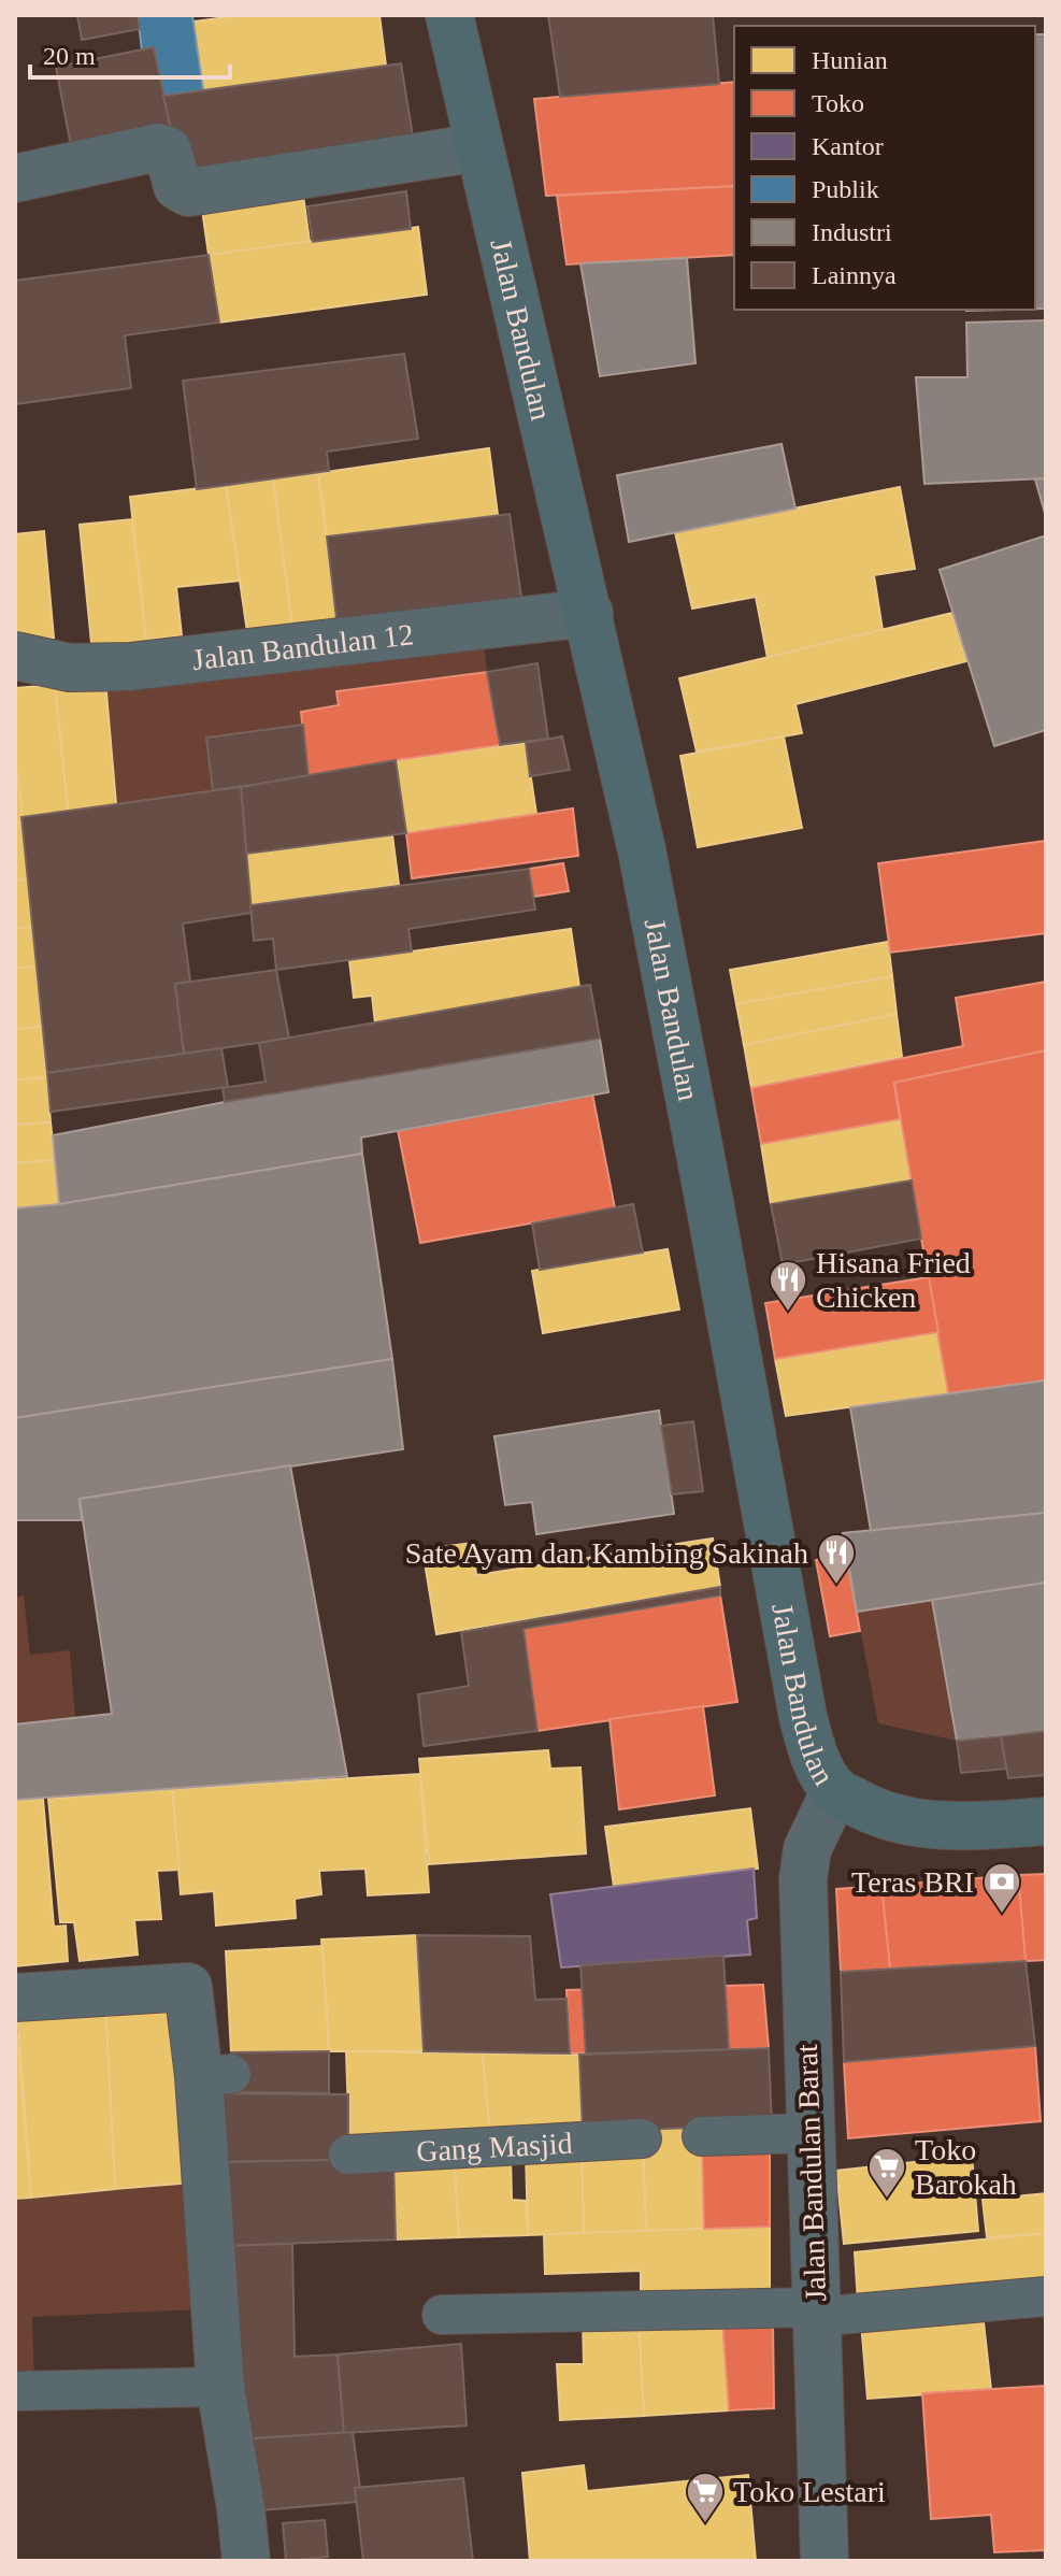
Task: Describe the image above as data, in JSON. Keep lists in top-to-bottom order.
{
  "streets": {
    "main road": ["Jalan Bandulan"],
    "street": ["Jalan Bandulan 12", "Jalan Bandulan Barat"],
    "lane": ["Gang Masjid"]
  },
  "crossings": [
    ["Jalan Bandulan", "Jalan Bandulan 12"],
    ["Jalan Bandulan", "Jalan Bandulan Barat"]
  ],
  "places": {
    "restaurant": ["Hisana Fried Chicken", "Sate Ayam dan Kambing Sakinah"],
    "bank": ["Teras BRI"],
    "supermarket": ["Toko Barokah", "Toko Lestari"]
  },
  "legend": [
    "Hunian",
    "Toko",
    "Kantor",
    "Publik",
    "Industri",
    "Lainnya"
  ],
  "scale_bar": "20 m"
}
